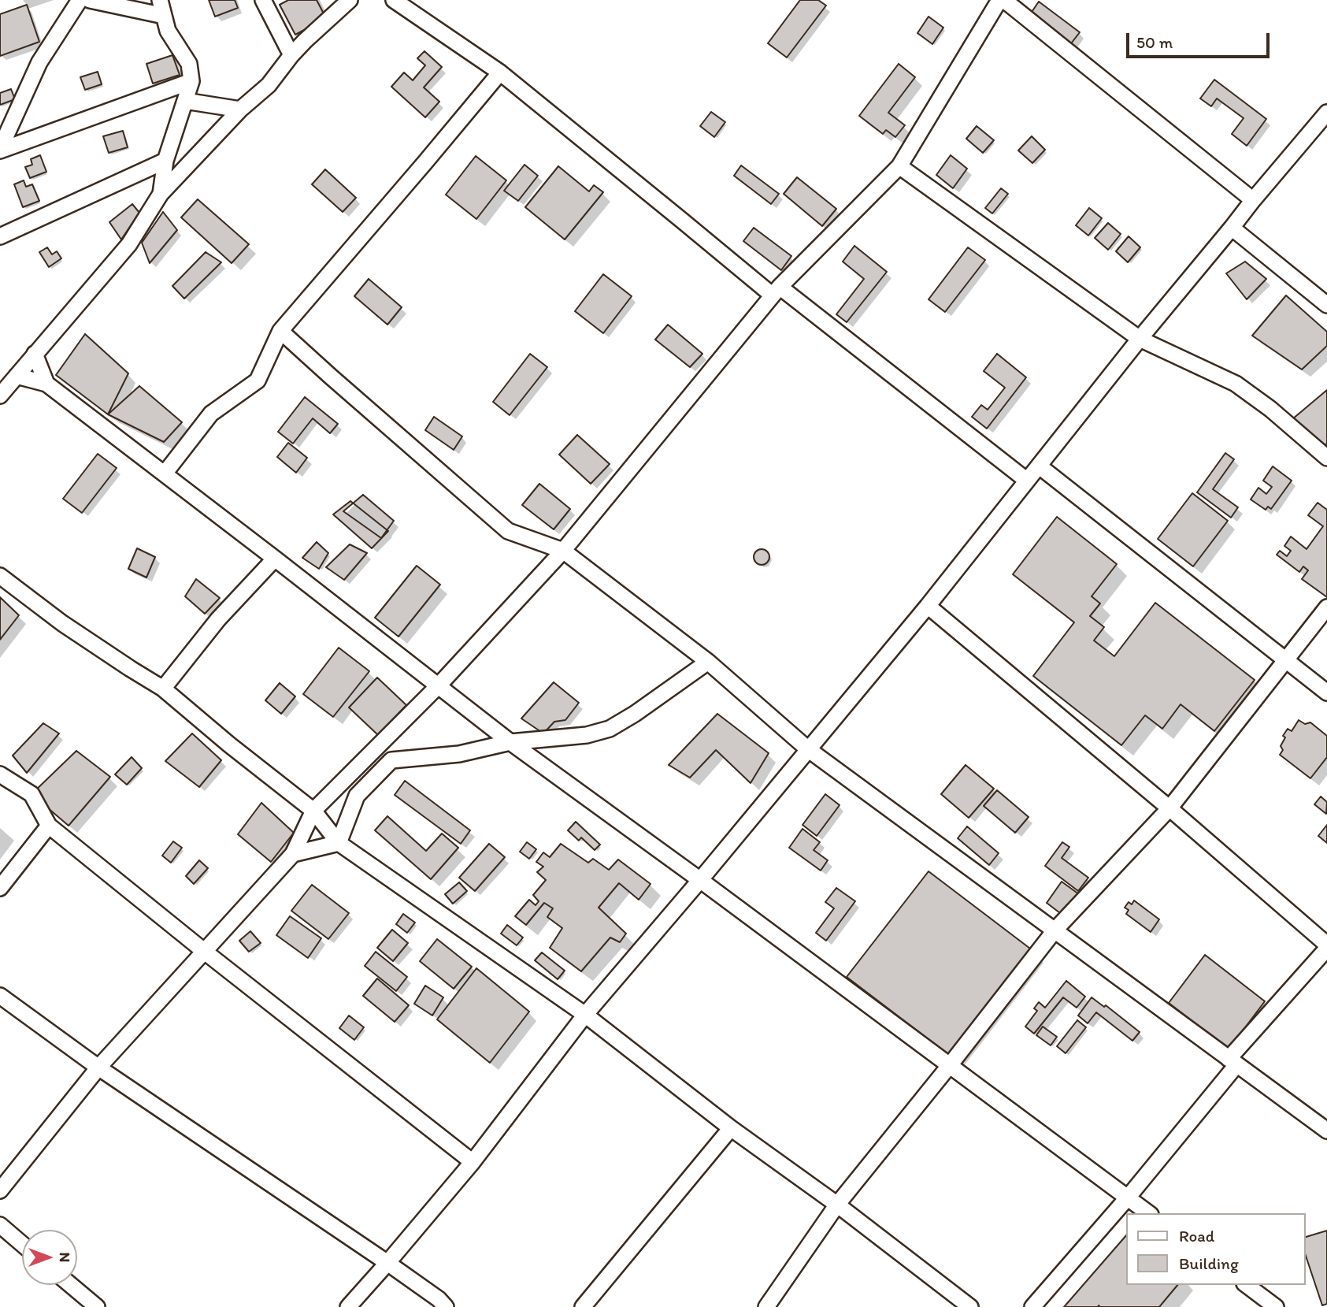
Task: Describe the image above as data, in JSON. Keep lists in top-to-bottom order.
{
  "legend": ["Road", "Building"],
  "scale_bar": "50 m",
  "north": "right"
}
